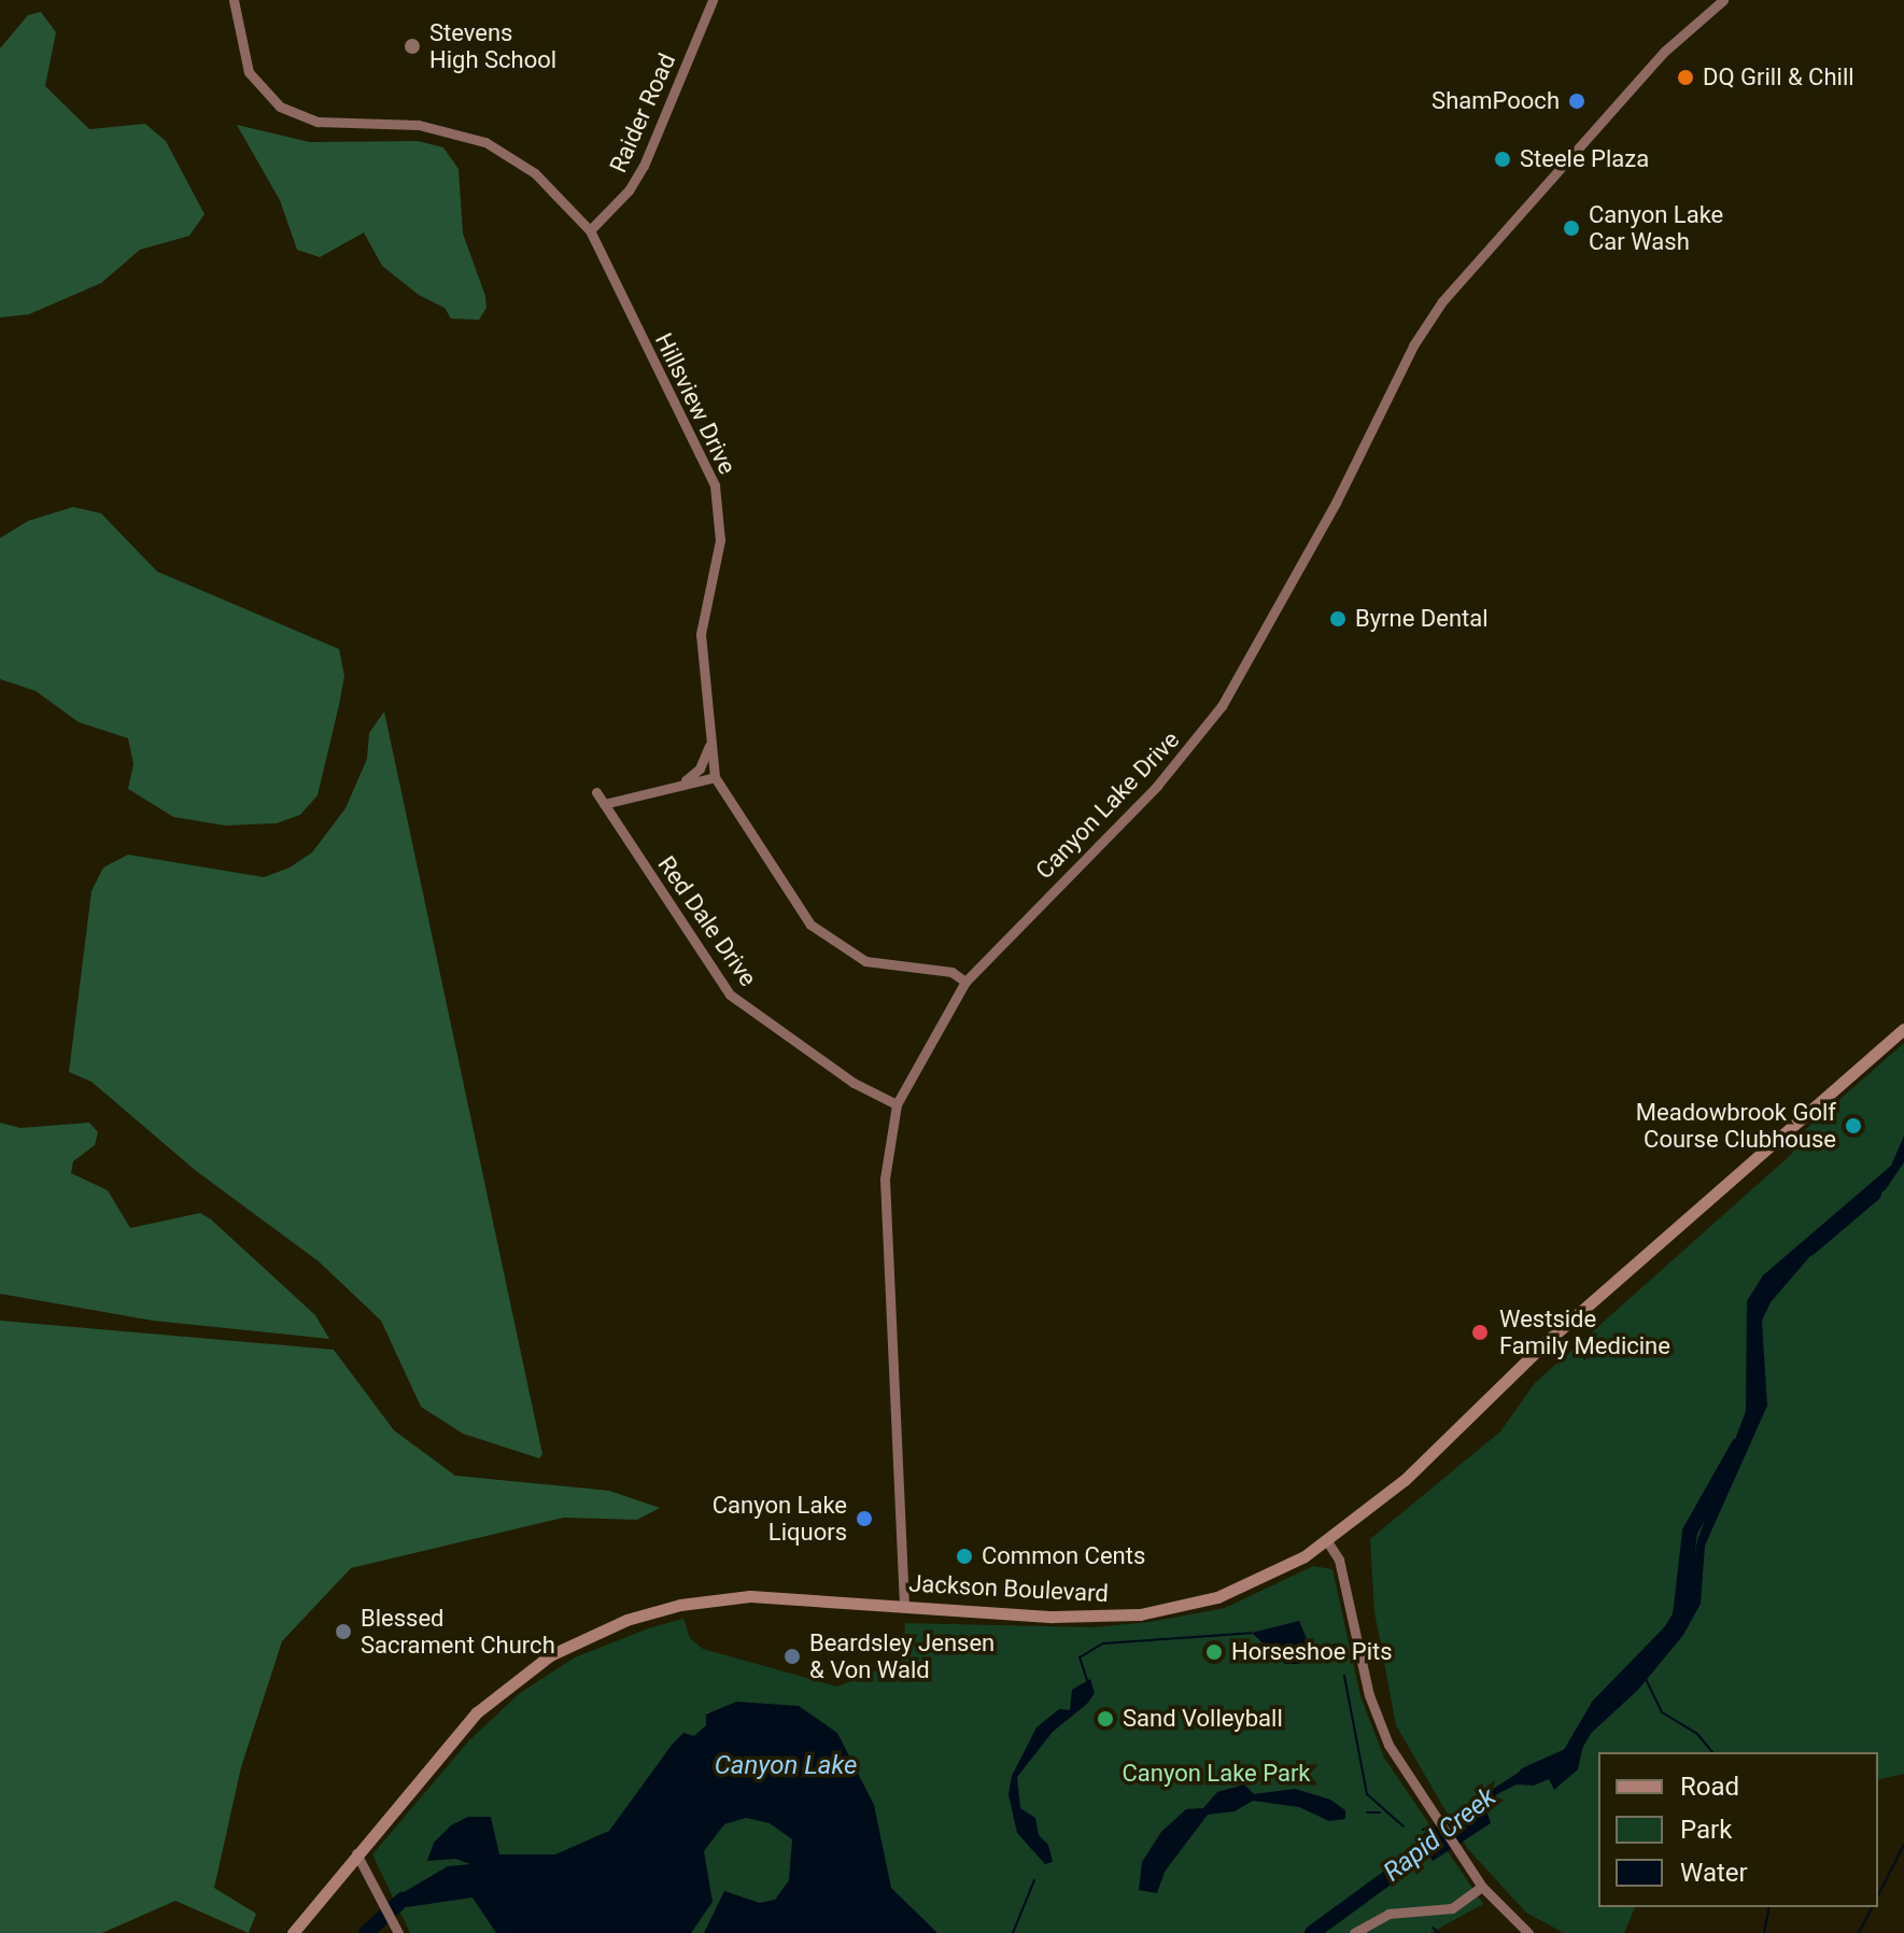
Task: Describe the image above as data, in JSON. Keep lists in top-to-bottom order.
{
  "streets": {
    "main road": ["Jackson Boulevard"],
    "street": [
      "Raider Road",
      "Hillsview Drive",
      "Canyon Lake Drive",
      "Red Dale Drive"
    ]
  },
  "crossings": [
    ["Raider Road", "Hillsview Drive"],
    ["Hillsview Drive", "Canyon Lake Drive"],
    ["Canyon Lake Drive", "Red Dale Drive"],
    ["Canyon Lake Drive", "Jackson Boulevard"]
  ],
  "water": ["Canyon Lake", "Rapid Creek"],
  "parks": ["Canyon Lake Park"],
  "places": [
    "Stevens High School",
    "DQ Grill & Chill",
    "ShamPooch",
    "Steele Plaza",
    "Canyon Lake Car Wash",
    "Byrne Dental",
    "Meadowbrook Golf Course Clubhouse",
    "Westside Family Medicine",
    "Canyon Lake Liquors",
    "Common Cents",
    "Blessed Sacrament Church",
    "Horseshoe Pits",
    "Beardsley Jensen & Von Wald",
    "Sand Volleyball"
  ],
  "legend": ["Road", "Park", "Water"]
}
